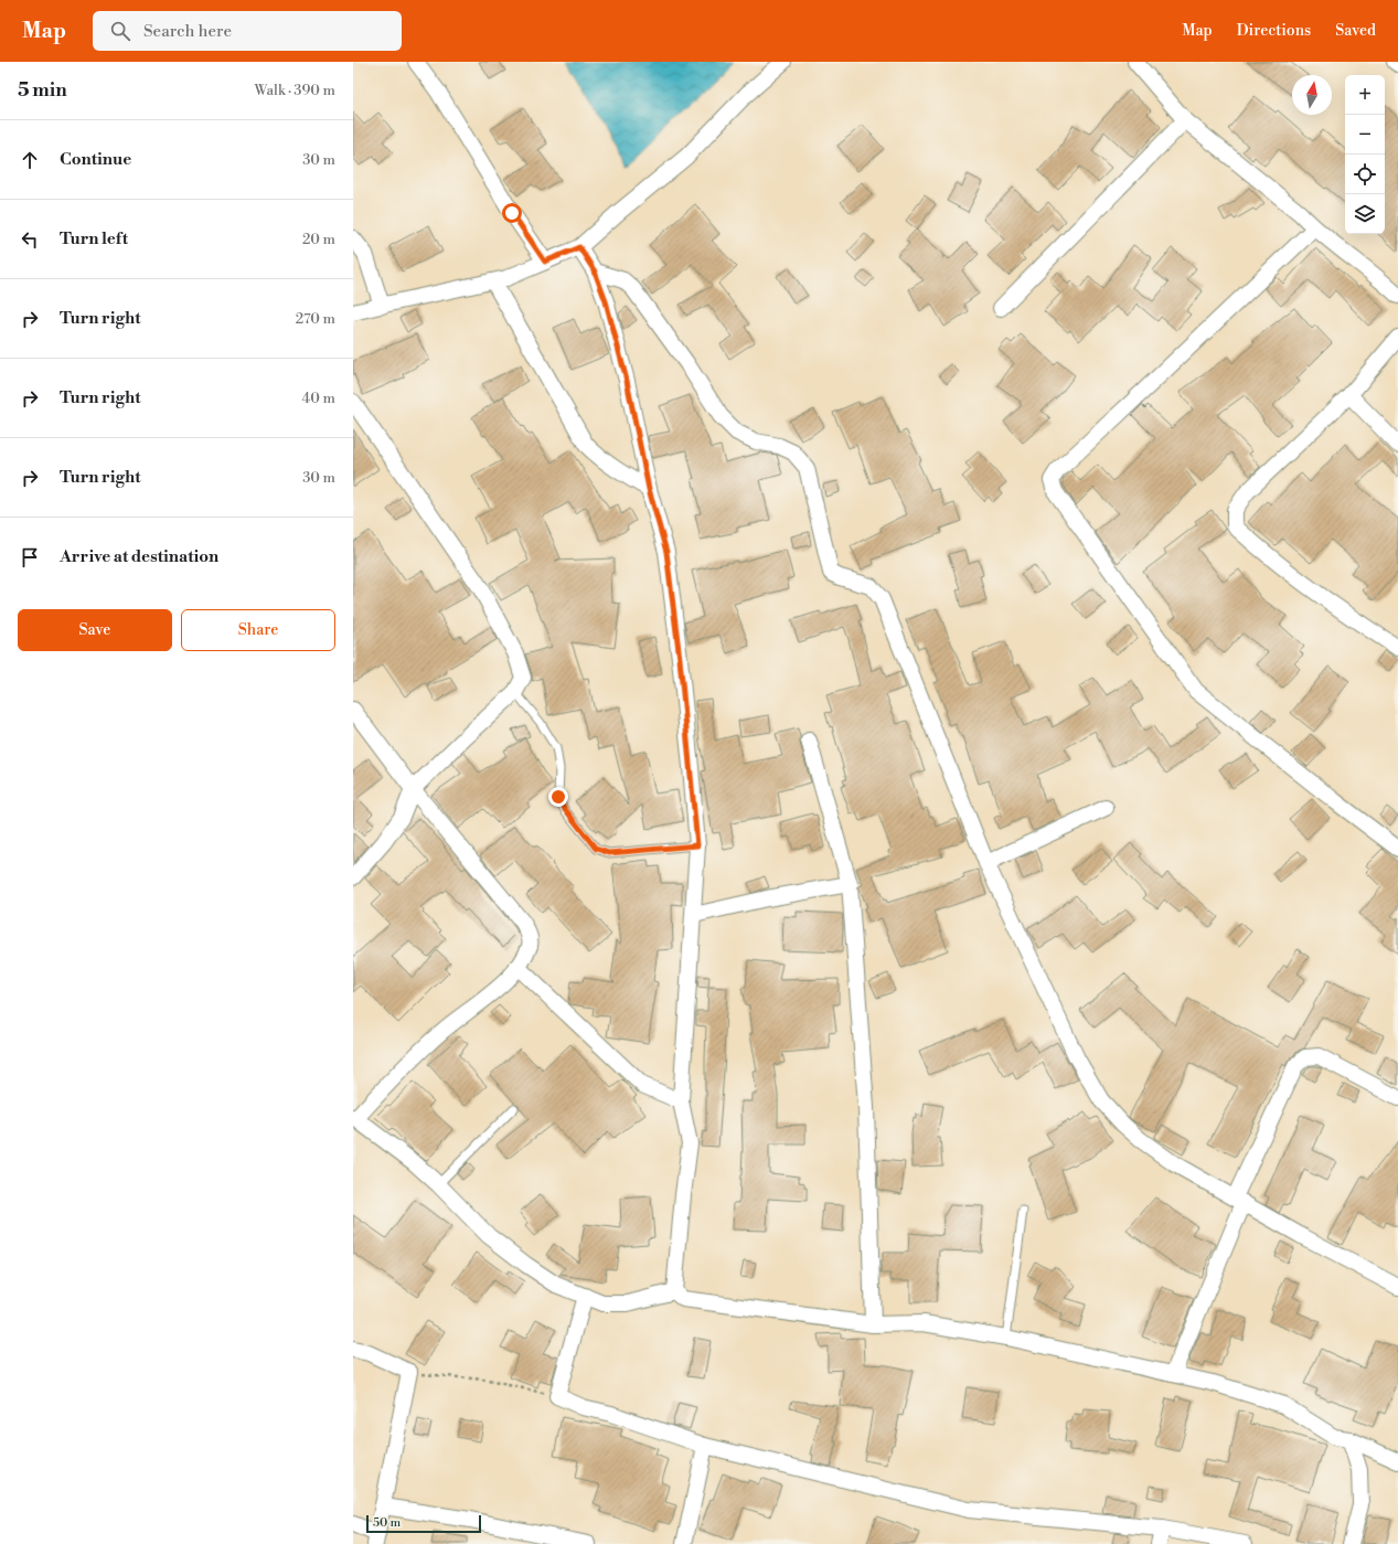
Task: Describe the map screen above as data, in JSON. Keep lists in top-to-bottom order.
{
  "scale_bar": "50 m",
  "north": "top",
  "page": {
    "header": "Map",
    "search": "Search here",
    "nav": ["Map", "Directions", "Saved"],
    "heading": ["5 min", "Walk · 390 m"],
    "map_buttons": ["+", "−"],
    "list": [
      ["Continue", "30 m"],
      ["Turn left", "20 m"],
      ["Turn right", "270 m"],
      ["Turn right", "40 m"],
      ["Turn right", "30 m"],
      "Arrive at destination"
    ],
    "buttons": ["Save", "Share"],
    "scale": "50 m"
  }
}
